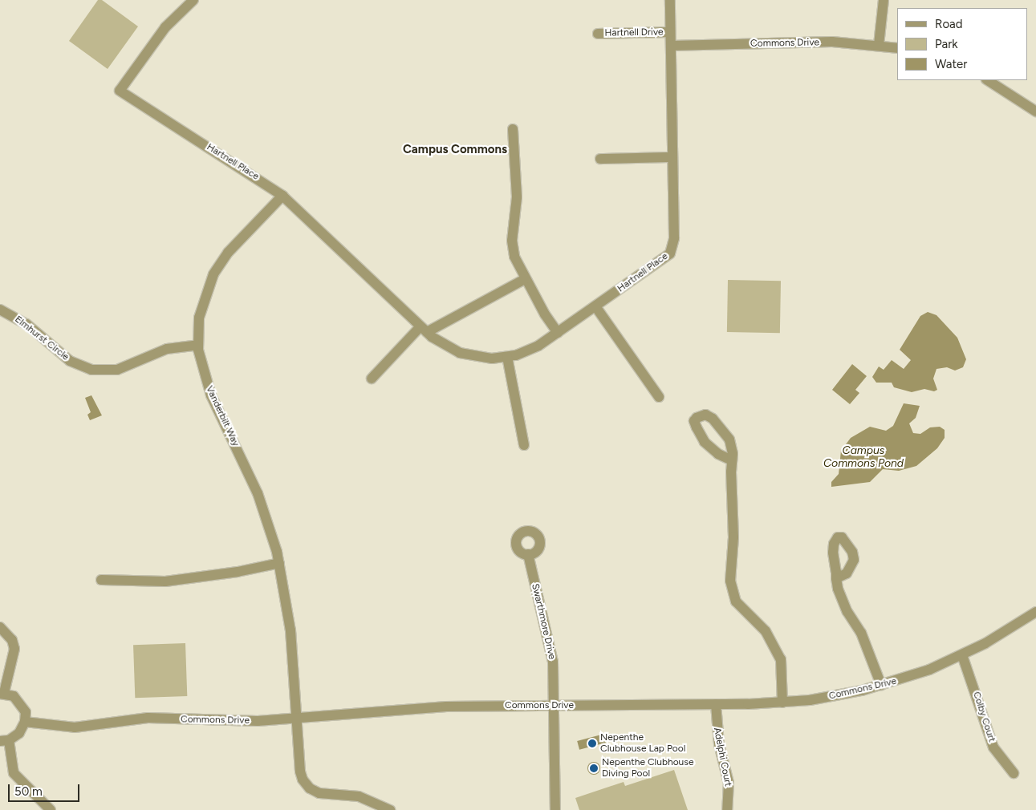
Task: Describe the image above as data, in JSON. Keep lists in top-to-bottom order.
{
  "streets": {
    "street": [
      "Hartnell Drive",
      "Commons Drive",
      "Hartnell Place",
      "Elmhurst Circle",
      "Vanderbilt Way",
      "Swarthmore Drive",
      "Colby Court",
      "Adelphi Court"
    ]
  },
  "crossings": [
    ["Hartnell Drive", "Hartnell Place"],
    ["Commons Drive", "Hartnell Place"],
    ["Commons Drive", "Vanderbilt Way"],
    ["Commons Drive", "Swarthmore Drive"],
    ["Commons Drive", "Colby Court"],
    ["Commons Drive", "Adelphi Court"],
    ["Hartnell Place", "Vanderbilt Way"],
    ["Elmhurst Circle", "Vanderbilt Way"]
  ],
  "districts": ["Campus Commons"],
  "water": ["Campus Commons Pond"],
  "places": ["Nepenthe Clubhouse Lap Pool", "Nepenthe Clubhouse Diving Pool"],
  "legend": ["Road", "Park", "Water"],
  "scale_bar": "50 m"
}
